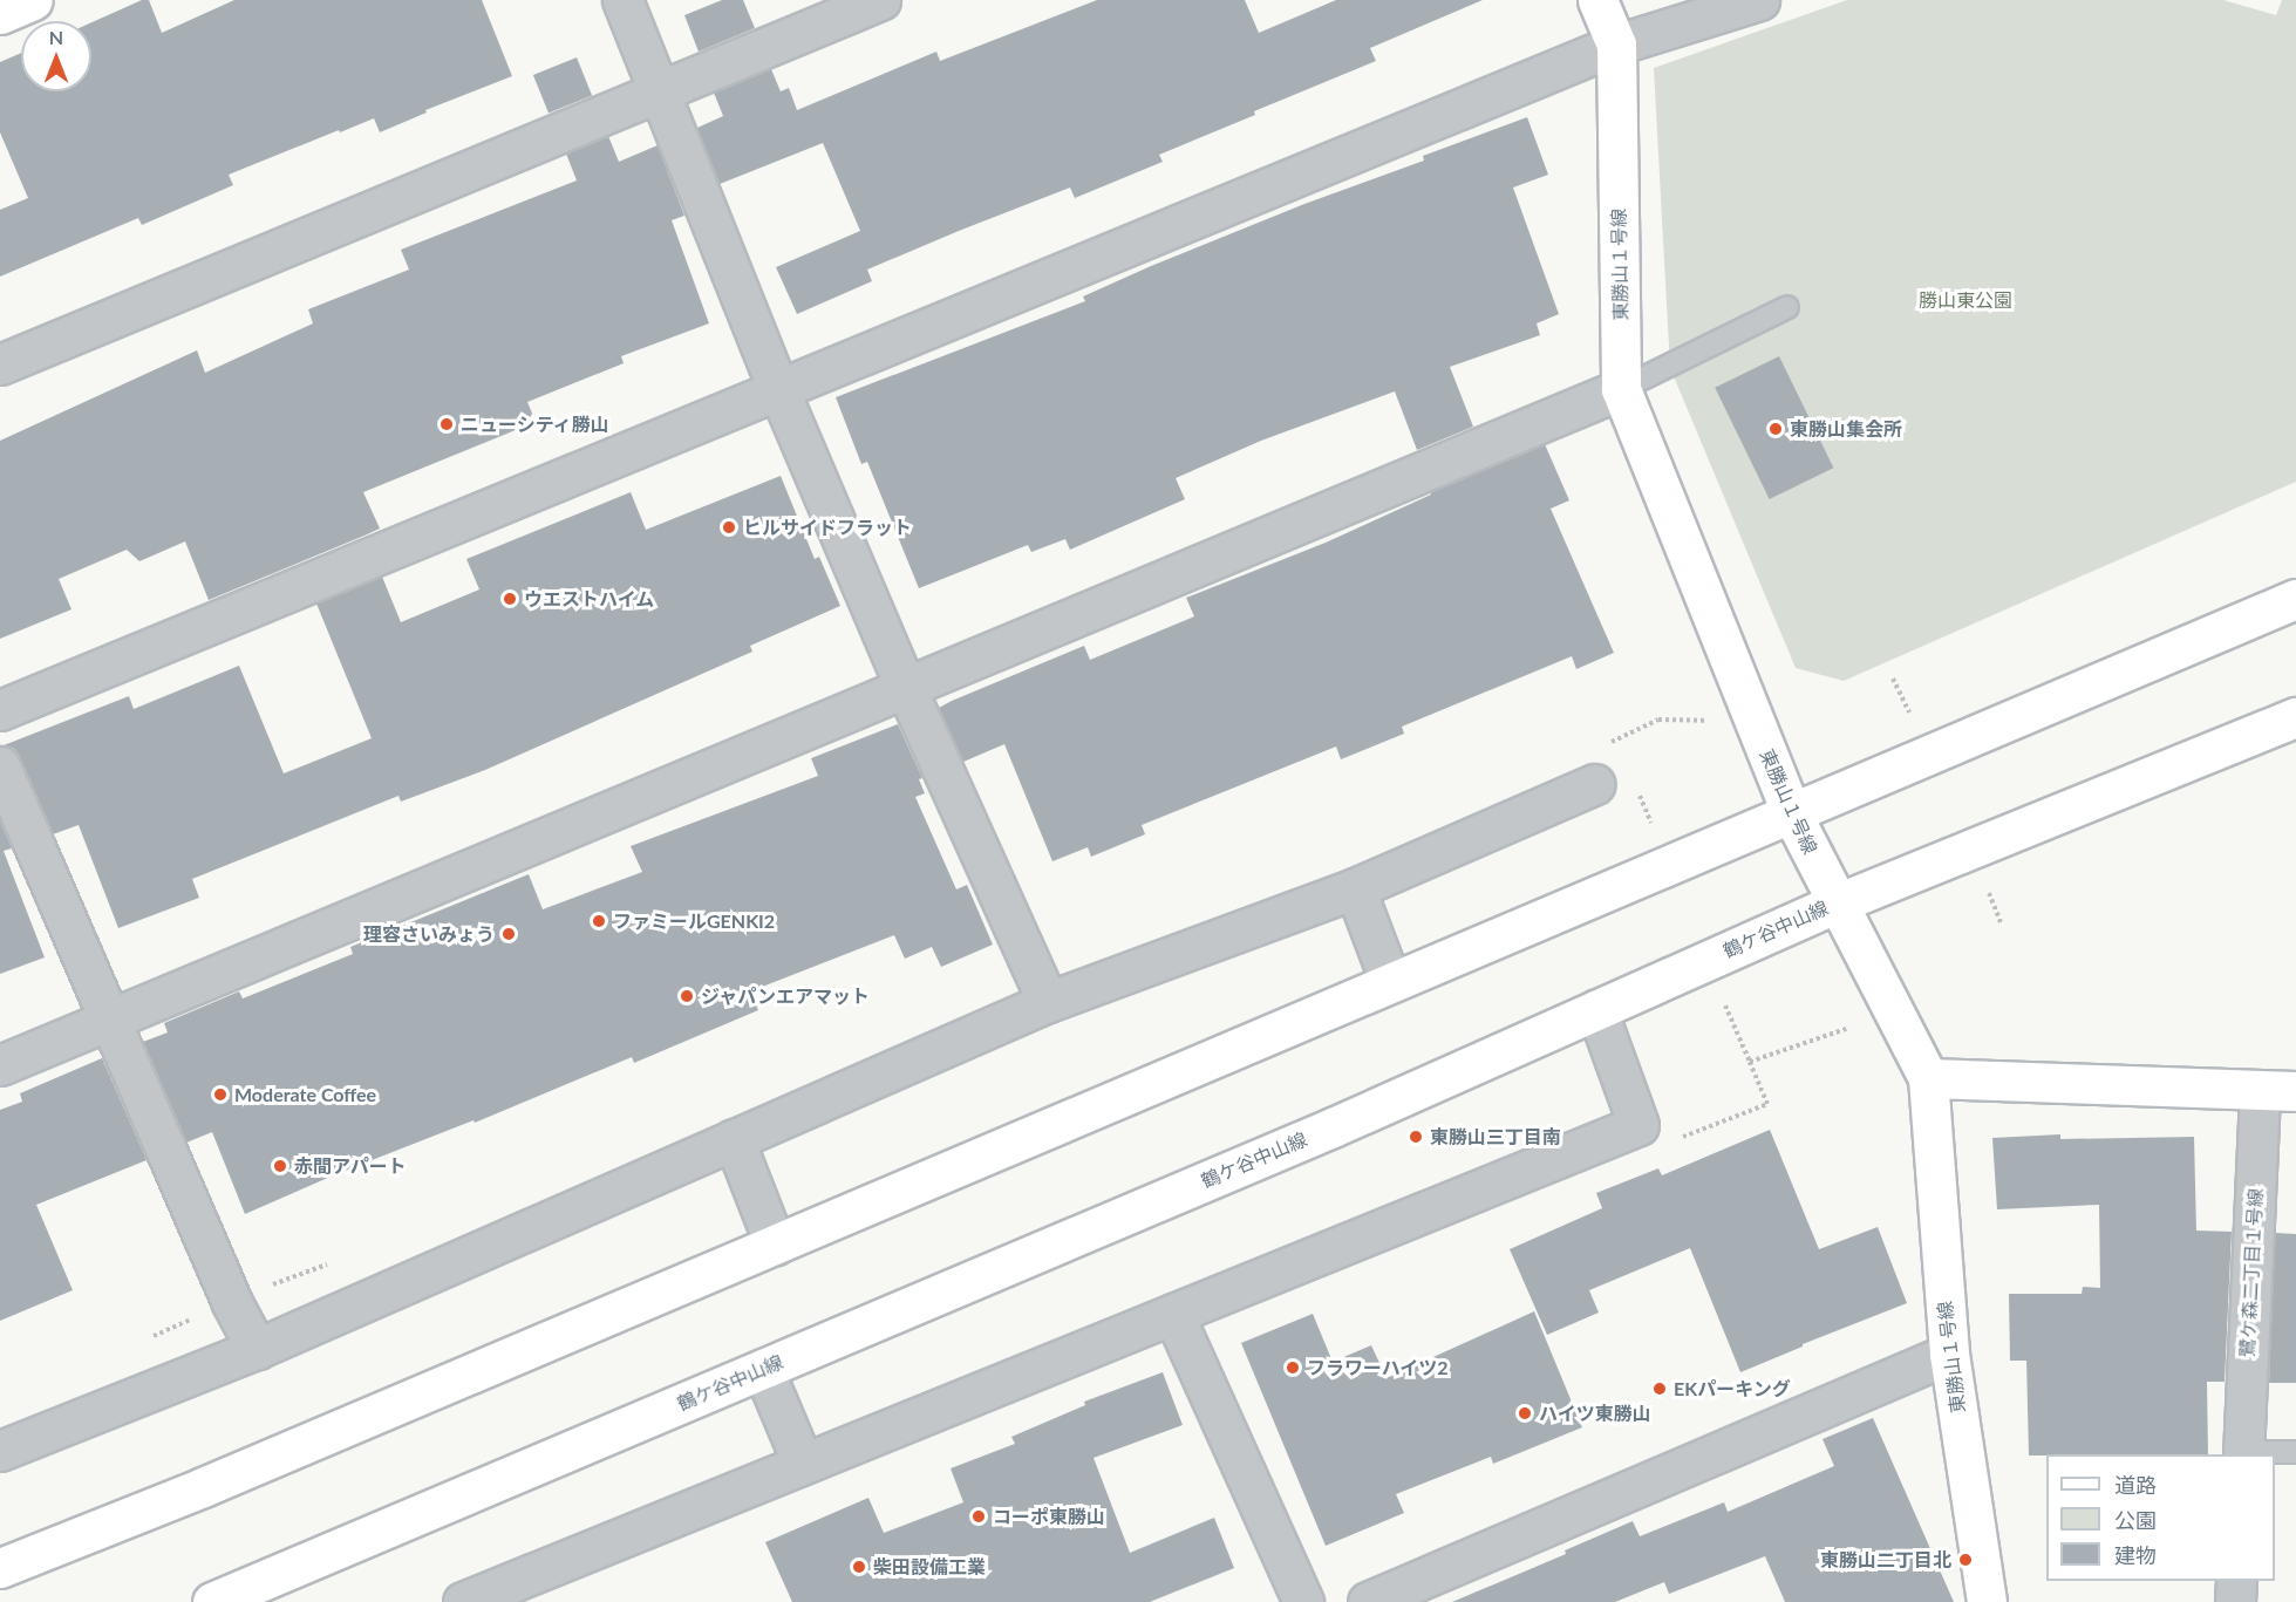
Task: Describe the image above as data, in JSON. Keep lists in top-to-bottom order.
{
  "streets": {
    "street": ["東勝山１号線", "鶴ケ谷中山線", "鷺ケ森二丁目１号線"]
  },
  "crossings": [
    ["東勝山１号線", "鶴ケ谷中山線"]
  ],
  "parks": ["勝山東公園"],
  "places": [
    "ニューシティ勝山",
    "東勝山集会所",
    "ヒルサイドフラット",
    "ウエストハイム",
    "ファミールGENKI2",
    "理容さいみょう",
    "ジャパンエアマット",
    "Moderate Coffee",
    "東勝山三丁目南",
    "赤間アパート",
    "フラワーハイツ2",
    "EKパーキング",
    "ハイツ東勝山",
    "コーポ東勝山",
    "東勝山二丁目北",
    "柴田設備工業"
  ],
  "legend": ["道路", "公園", "建物"],
  "north": "top"
}
